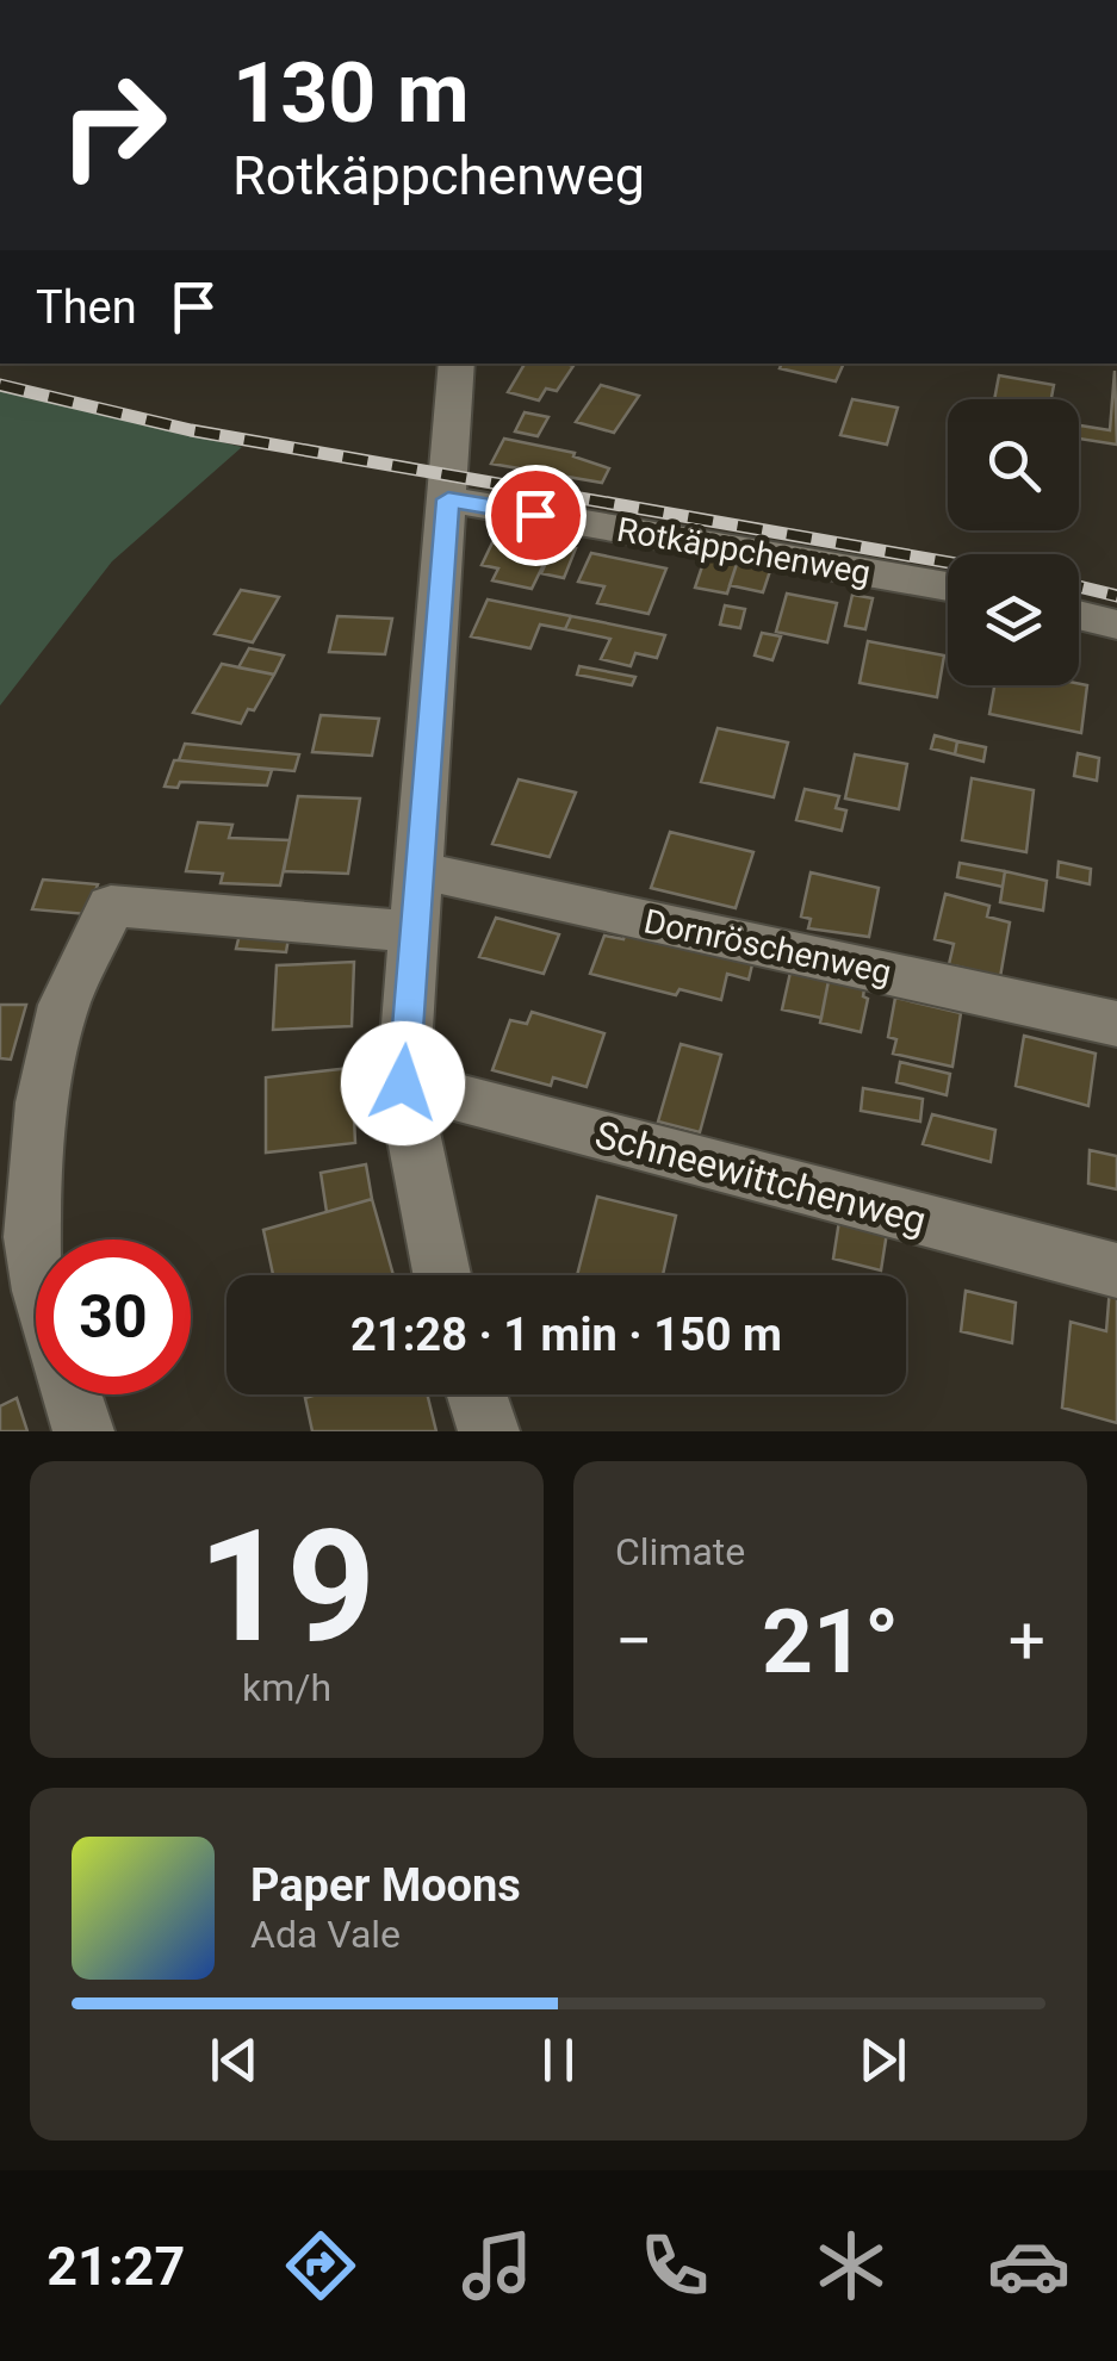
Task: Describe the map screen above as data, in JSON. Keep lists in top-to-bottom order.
{
  "streets": {
    "street": ["Rotkäppchenweg", "Dornröschenweg", "Schneewittchenweg"]
  },
  "page": {
    "turn": ["130 m", "Rotkäppchenweg"],
    "then": "Then",
    "limit": "30",
    "trip": "21:28 · 1 min · 150 m",
    "tile": [
      ["19", "km/h"],
      "Climate"
    ],
    "heat": ["−", "21°", "+"],
    "song": ["Paper Moons", "Ada Vale"],
    "tabs": "21:27"
  }
}
